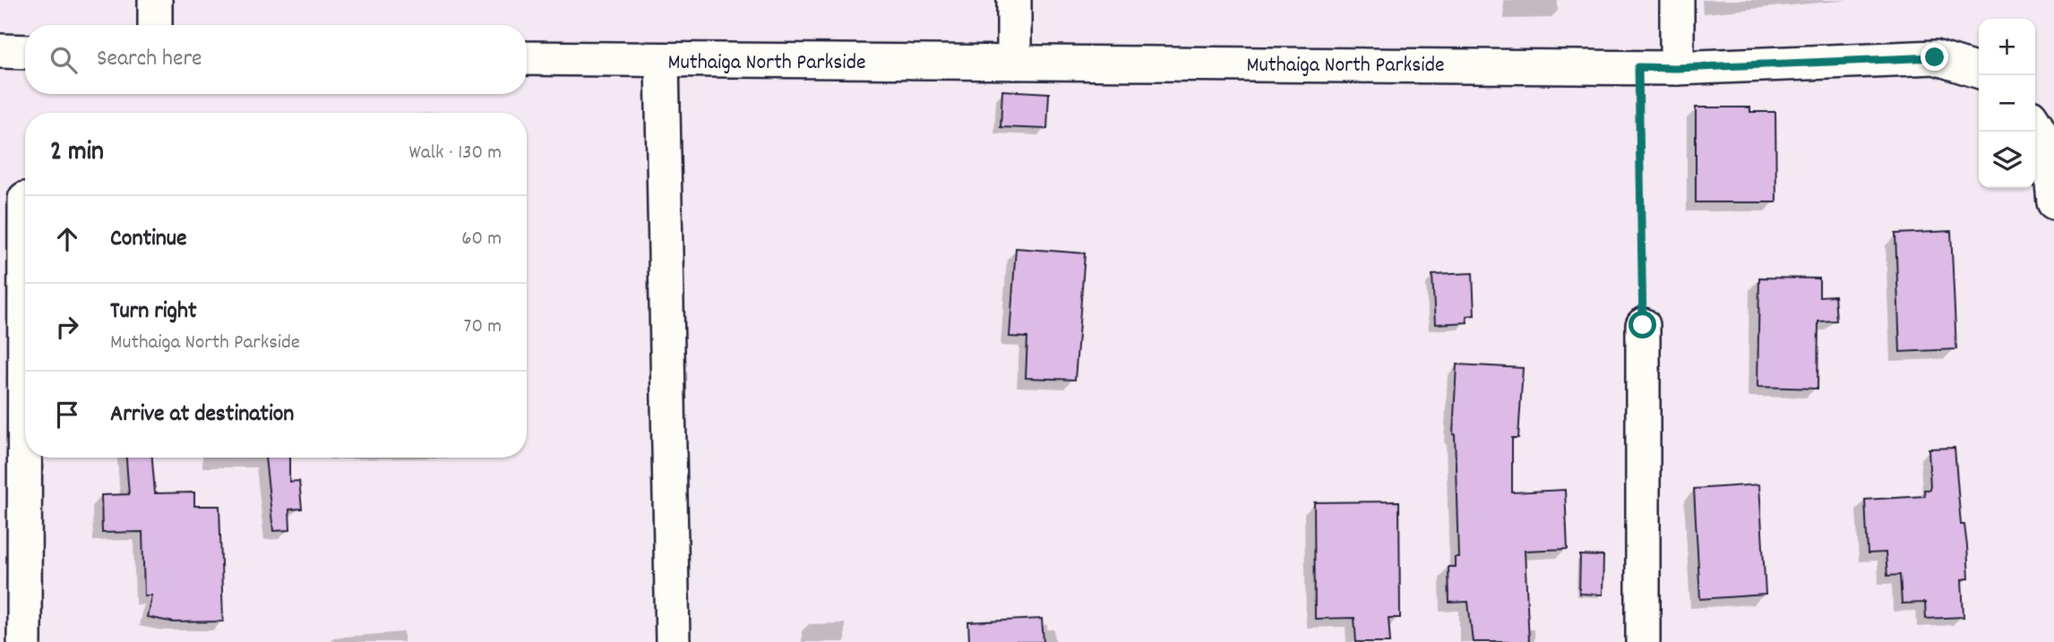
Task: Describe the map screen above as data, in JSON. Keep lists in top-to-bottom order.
{
  "streets": {
    "street": ["Muthaiga North Parkside"]
  },
  "page": {
    "map_buttons": ["+", "−"],
    "search": "Search here",
    "heading": ["2 min", "Walk · 130 m"],
    "list": [
      ["Continue", "60 m"],
      ["Turn right", "Muthaiga North Parkside", "70 m"],
      "Arrive at destination"
    ]
  }
}
